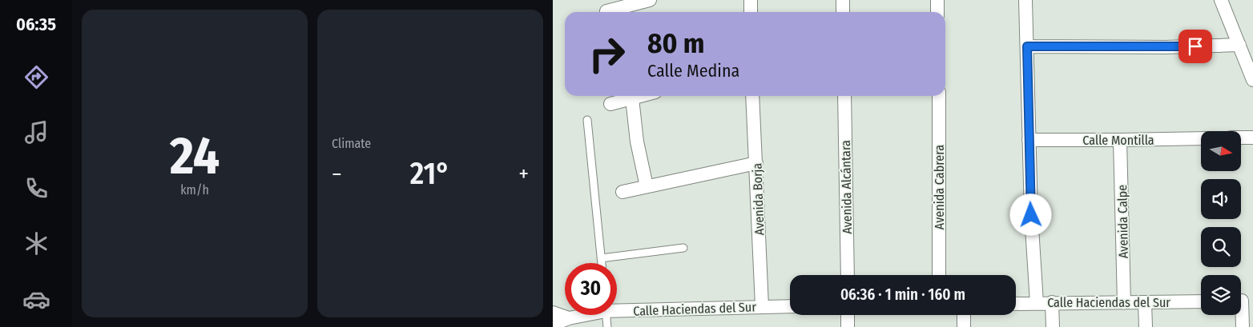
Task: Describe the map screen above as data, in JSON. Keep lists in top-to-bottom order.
{
  "streets": {
    "street": [
      "Calle Montilla",
      "Avenida Alcántara",
      "Avenida Cabrera",
      "Avenida Borja",
      "Avenida Calpe",
      "Calle Haciendas del Sur"
    ]
  },
  "crossings": [
    ["Calle Montilla", "Avenida Calpe"],
    ["Avenida Borja", "Calle Haciendas del Sur"],
    ["Avenida Calpe", "Calle Haciendas del Sur"]
  ],
  "north": "right",
  "page": {
    "tabs": "06:35",
    "tile": [
      ["24", "km/h"],
      "Climate"
    ],
    "turn": ["80 m", "Calle Medina"],
    "heat": ["−", "21°", "+"],
    "limit": "30",
    "trip": "06:36 · 1 min · 160 m"
  }
}
